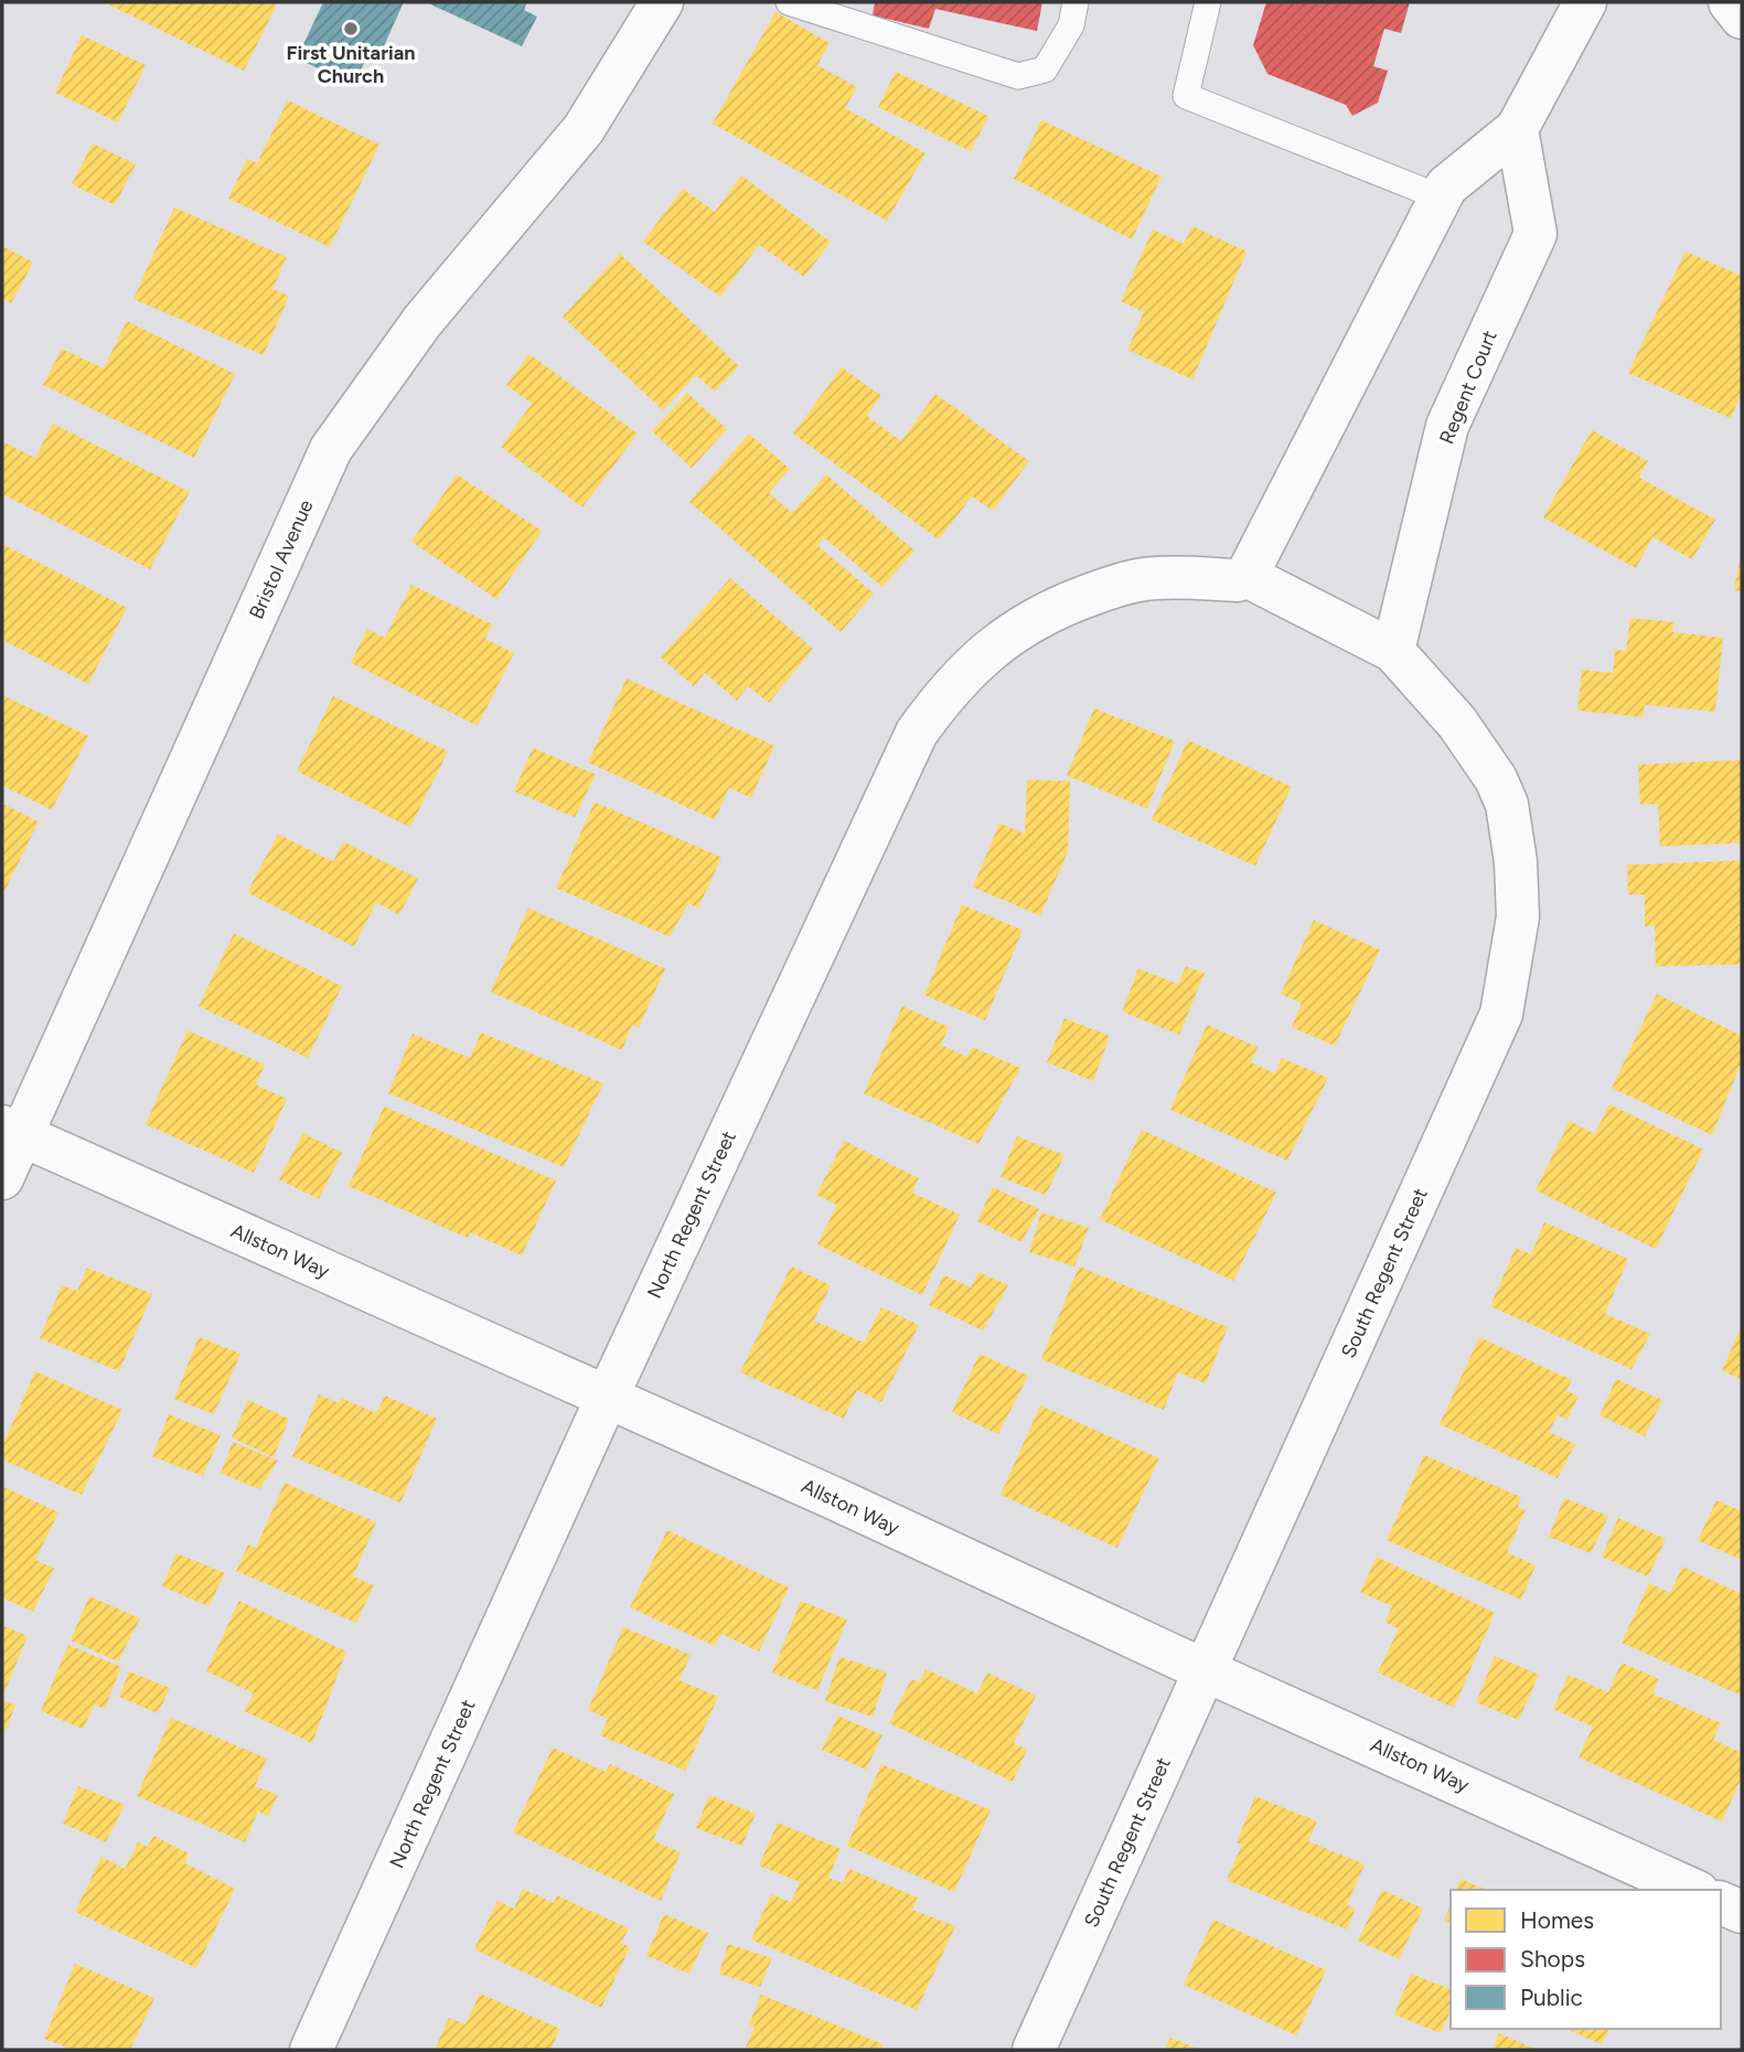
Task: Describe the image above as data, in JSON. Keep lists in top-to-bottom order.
{
  "streets": {
    "street": [
      "Regent Court",
      "Bristol Avenue",
      "North Regent Street",
      "Allston Way",
      "South Regent Street"
    ]
  },
  "crossings": [
    ["Regent Court", "South Regent Street"],
    ["Bristol Avenue", "Allston Way"],
    ["North Regent Street", "Allston Way"],
    ["North Regent Street", "South Regent Street"],
    ["Allston Way", "South Regent Street"]
  ],
  "places": ["First Unitarian Church"],
  "legend": ["Homes", "Shops", "Public"]
}
